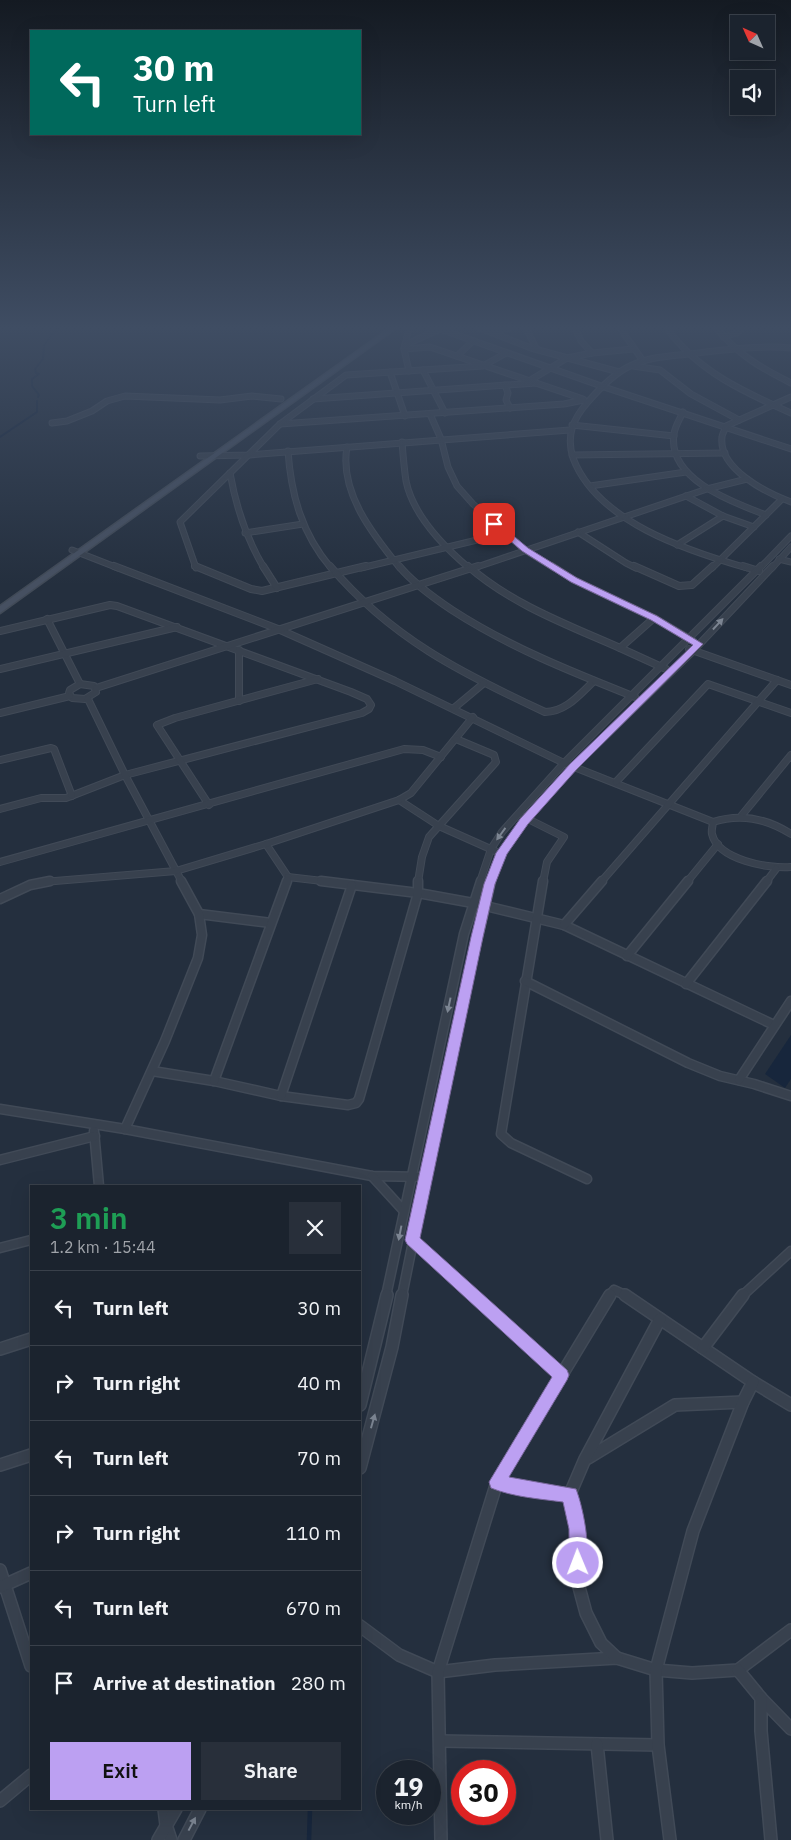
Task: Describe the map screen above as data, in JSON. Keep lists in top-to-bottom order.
{
  "north": "top left",
  "page": {
    "turn": ["30 m", "Turn left"],
    "heading": ["3 min", "1.2 km · 15:44"],
    "list": [
      {
        "name": "Turn left",
        "value": "30 m"
      },
      {
        "name": "Turn right",
        "value": "40 m"
      },
      {
        "name": "Turn left",
        "value": "70 m"
      },
      {
        "name": "Turn right",
        "value": "110 m"
      },
      {
        "name": "Turn left",
        "value": "670 m"
      },
      {
        "name": "Arrive at destination",
        "value": "280 m"
      }
    ],
    "buttons": ["Exit", "Share"],
    "speed": "19 km/h",
    "limit": "30"
  }
}
